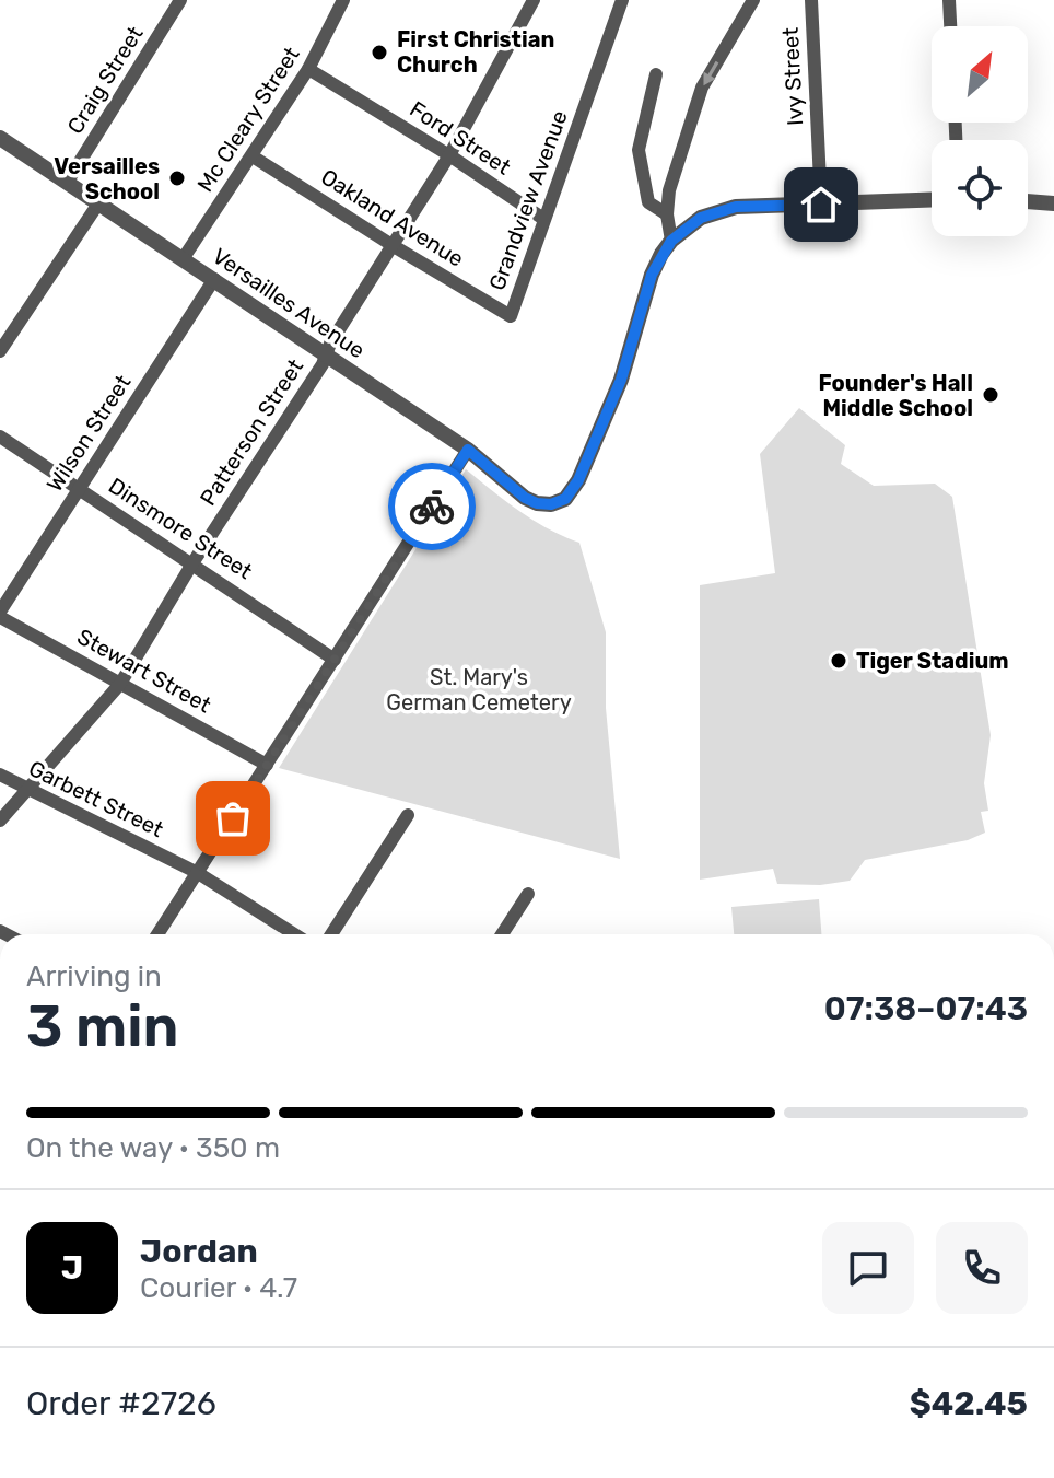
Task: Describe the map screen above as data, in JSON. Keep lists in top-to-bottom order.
{
  "streets": {
    "street": [
      "Ivy Street",
      "Craig Street",
      "Mc Cleary Street",
      "Ford Street",
      "Grandview Avenue",
      "Oakland Avenue",
      "Versailles Avenue",
      "Patterson Street",
      "Wilson Street",
      "Dinsmore Street",
      "Stewart Street",
      "Garbett Street"
    ]
  },
  "crossings": [
    ["Craig Street", "Versailles Avenue"],
    ["Mc Cleary Street", "Ford Street"],
    ["Mc Cleary Street", "Oakland Avenue"],
    ["Mc Cleary Street", "Versailles Avenue"],
    ["Ford Street", "Grandview Avenue"],
    ["Ford Street", "Patterson Street"],
    ["Grandview Avenue", "Oakland Avenue"],
    ["Oakland Avenue", "Patterson Street"],
    ["Versailles Avenue", "Patterson Street"],
    ["Versailles Avenue", "Wilson Street"],
    ["Patterson Street", "Dinsmore Street"],
    ["Patterson Street", "Stewart Street"],
    ["Patterson Street", "Garbett Street"],
    ["Wilson Street", "Dinsmore Street"],
    ["Wilson Street", "Stewart Street"]
  ],
  "parks": ["St. Mary's German Cemetery"],
  "places": [
    "First Christian Church",
    "Versailles School",
    "Founder's Hall Middle School",
    "Tiger Stadium"
  ],
  "north": "top right",
  "page": {
    "heading": ["3 min", "Arriving in", "07:38–07:43"],
    "panel": [
      "Jordan",
      "Courier · 4.7",
      "Order #2726",
      "$42.45"
    ],
    "bar": "On the way · 350 m",
    "round": "J"
  }
}
